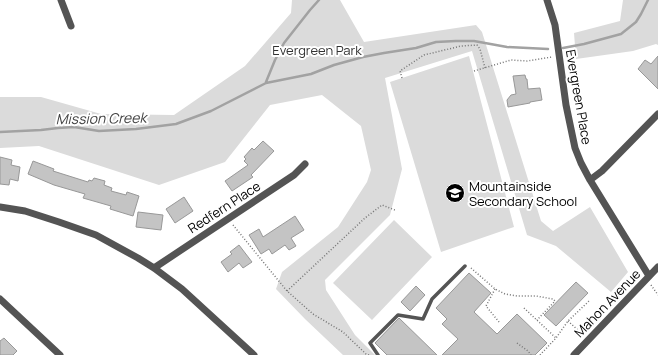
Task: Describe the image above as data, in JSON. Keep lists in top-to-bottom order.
{
  "streets": {
    "street": ["Evergreen Place", "Redfern Place", "Mahon Avenue"]
  },
  "crossings": [
    ["Evergreen Place", "Mahon Avenue"]
  ],
  "water": ["Mission Creek"],
  "parks": ["Evergreen Park"],
  "places": {
    "school or university": ["Mountainside Secondary School"]
  }
}
